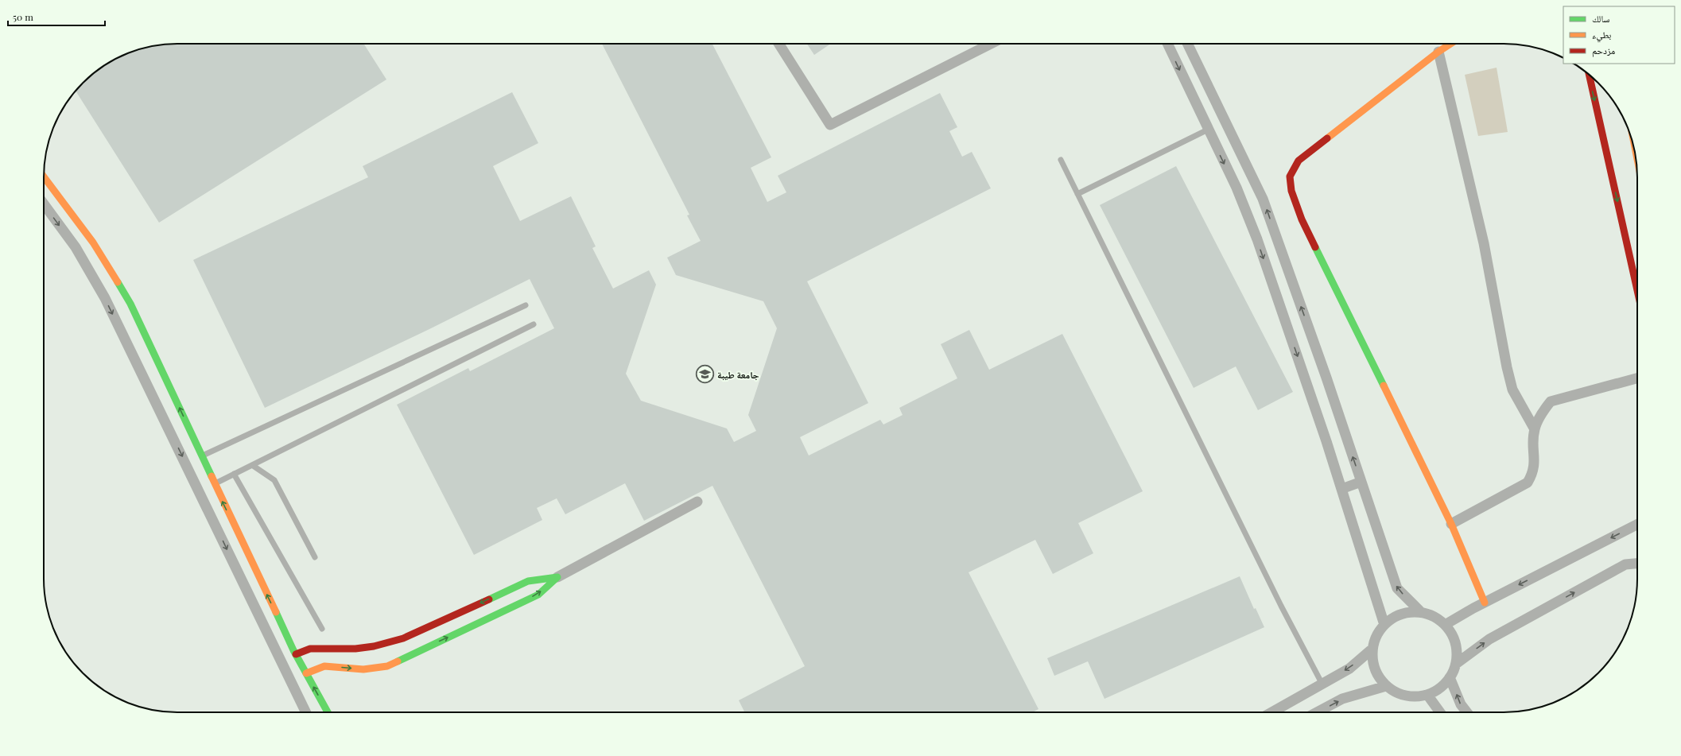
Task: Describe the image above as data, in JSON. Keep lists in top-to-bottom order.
{
  "places": {
    "school or university": ["جامعة طيبة"]
  },
  "legend": ["سالك", "بطيء", "مزدحم"],
  "scale_bar": "50 m"
}
